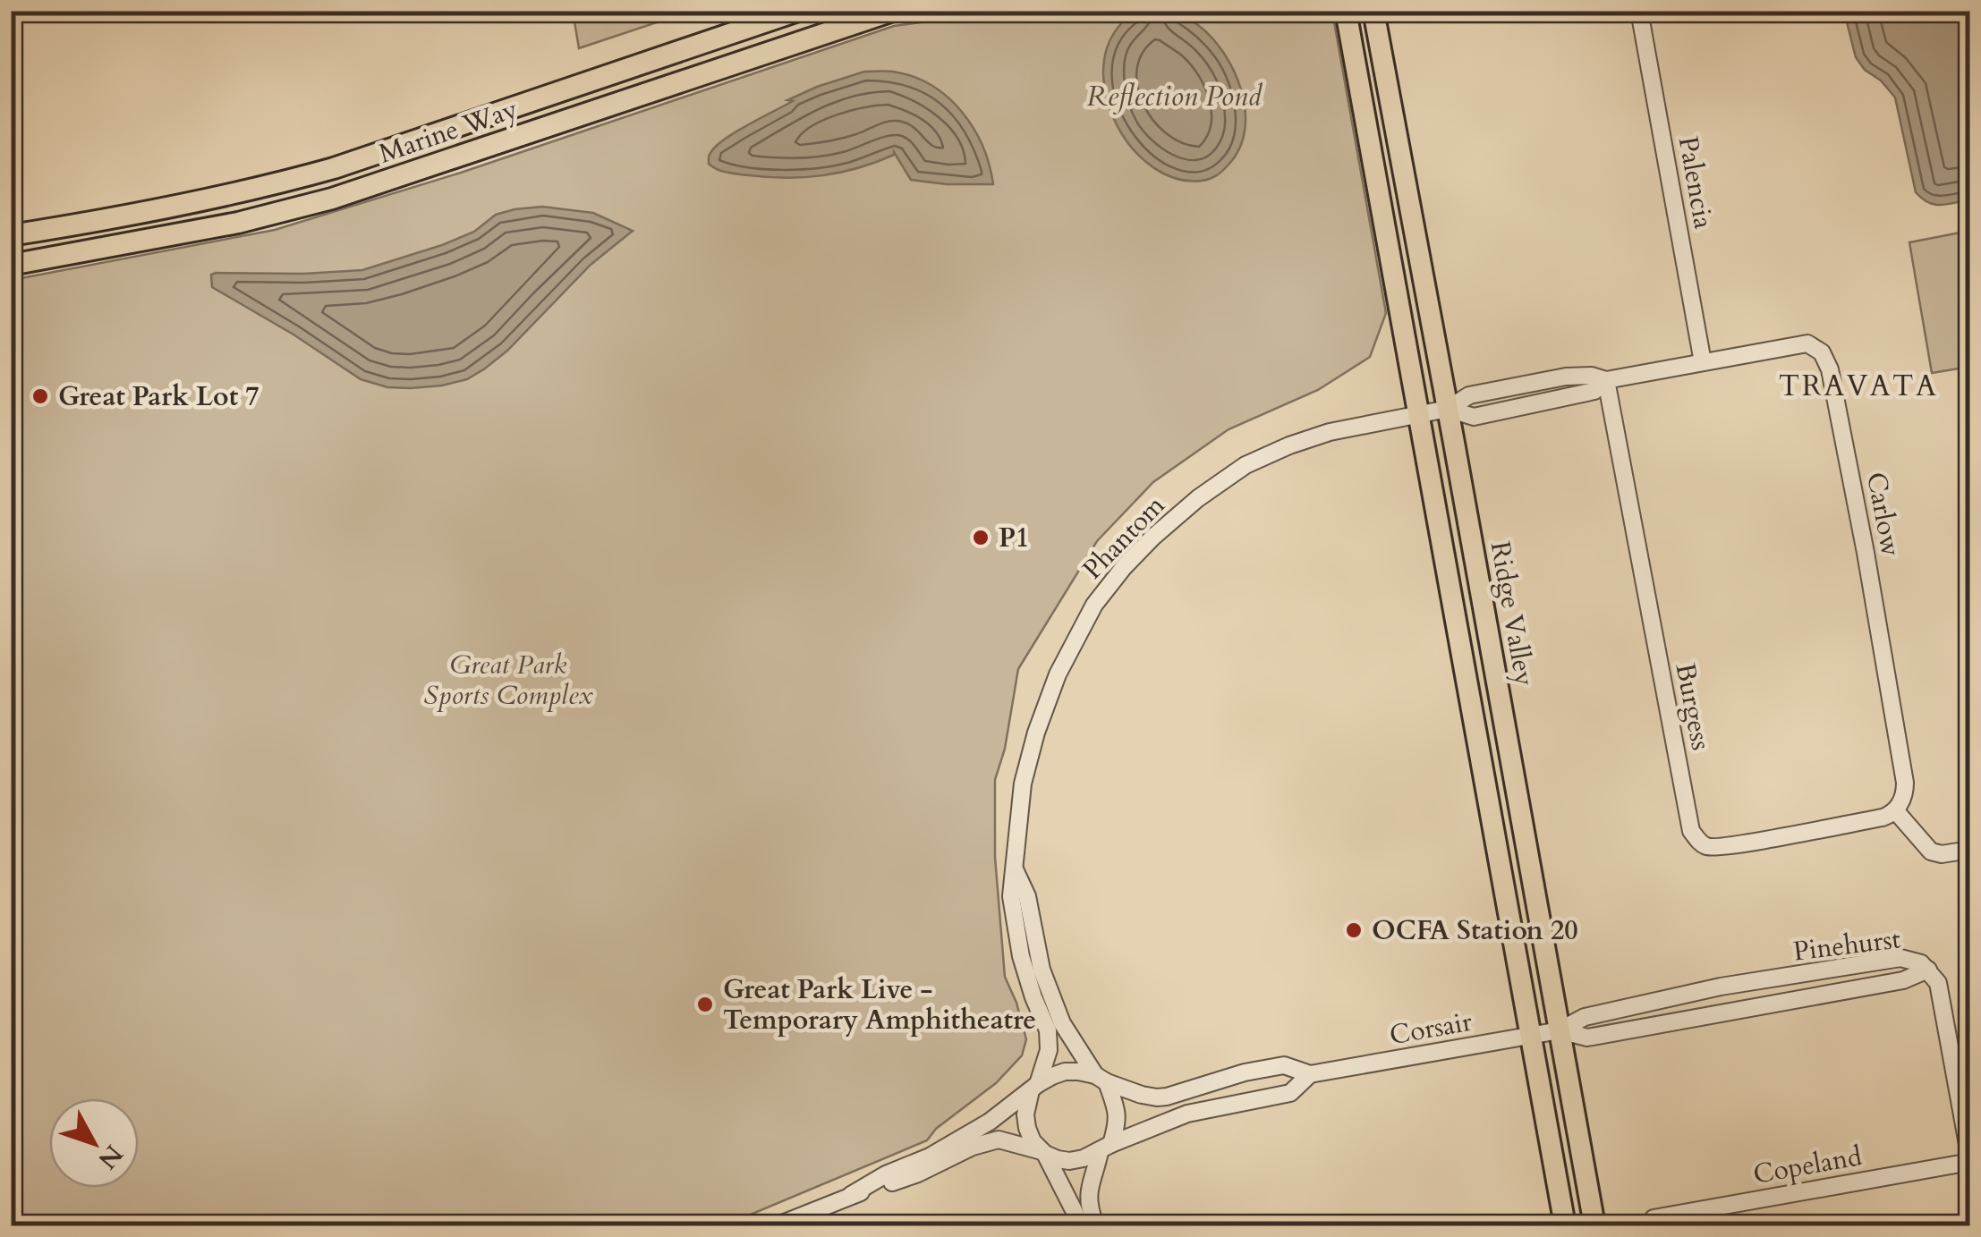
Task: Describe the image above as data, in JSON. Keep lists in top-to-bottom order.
{
  "streets": {
    "main road": ["Marine Way", "Ridge Valley"],
    "street": [
      "Palencia",
      "Carlow",
      "Phantom",
      "Burgess",
      "Pinehurst",
      "Corsair",
      "Copeland"
    ]
  },
  "crossings": [
    ["Palencia", "Carlow"],
    ["Carlow", "Phantom"],
    ["Carlow", "Ridge Valley"],
    ["Carlow", "Burgess"],
    ["Phantom", "Ridge Valley"],
    ["Phantom", "Corsair"],
    ["Ridge Valley", "Pinehurst"],
    ["Ridge Valley", "Corsair"],
    ["Pinehurst", "Corsair"]
  ],
  "districts": ["TRAVATA"],
  "water": ["Reflection Pond"],
  "parks": ["Great Park Sports Complex"],
  "places": [
    "Great Park Lot 7",
    "P1",
    "OCFA Station 20",
    "Great Park Live - Temporary Amphitheatre"
  ],
  "north": "bottom right"
}
